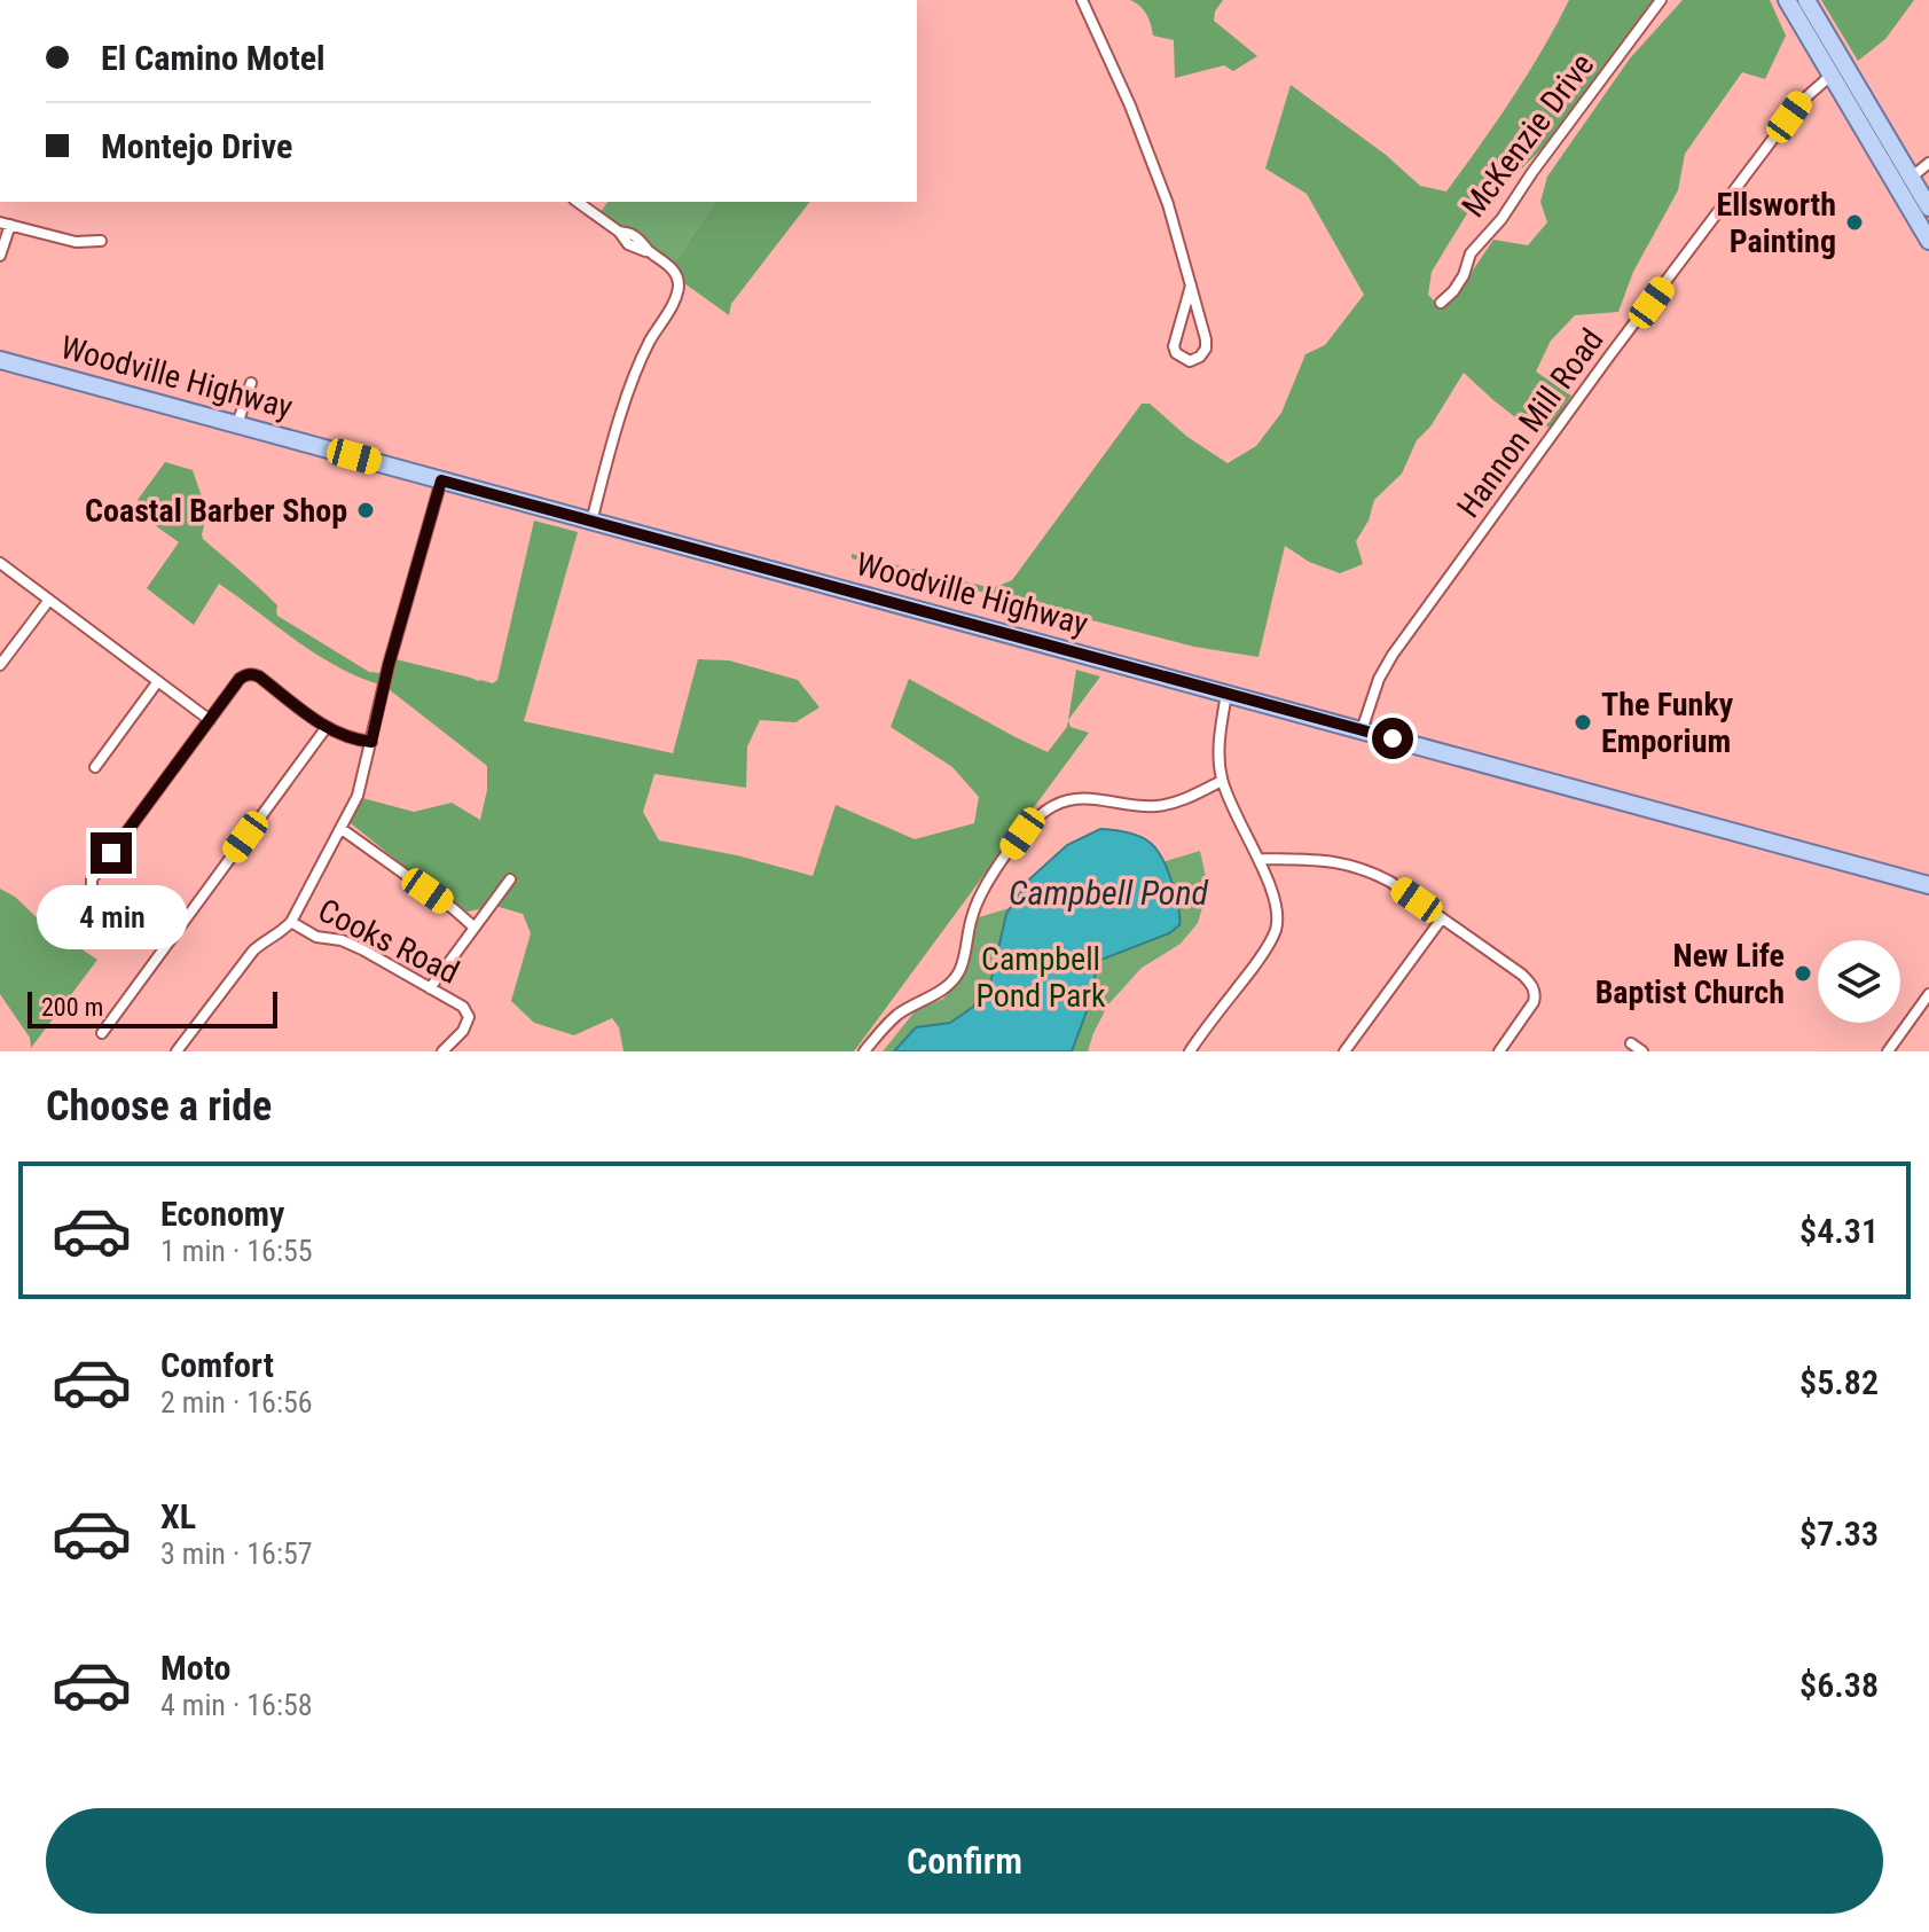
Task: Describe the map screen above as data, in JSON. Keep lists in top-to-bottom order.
{
  "streets": {
    "main road": ["Woodville Highway"],
    "street": ["McKenzie Drive", "Hannon Mill Road", "Cooks Road"]
  },
  "crossings": [
    ["Woodville Highway", "Hannon Mill Road"]
  ],
  "water": ["Campbell Pond"],
  "parks": ["Campbell Pond Park"],
  "places": [
    "Ellsworth Painting",
    "Coastal Barber Shop",
    "The Funky Emporium",
    "New Life Baptist Church"
  ],
  "scale_bar": "200 m",
  "page": {
    "banner": ["El Camino Motel", "Montejo Drive"],
    "bubble": "4 min",
    "scale": "200 m",
    "heading": "Choose a ride",
    "list": [
      {
        "name": "Economy",
        "note": "1 min · 16:55",
        "value": "$4.31"
      },
      {
        "name": "Comfort",
        "note": "2 min · 16:56",
        "value": "$5.82"
      },
      {
        "name": "XL",
        "note": "3 min · 16:57",
        "value": "$7.33"
      },
      {
        "name": "Moto",
        "note": "4 min · 16:58",
        "value": "$6.38"
      }
    ],
    "buttons": "Confirm"
  }
}
